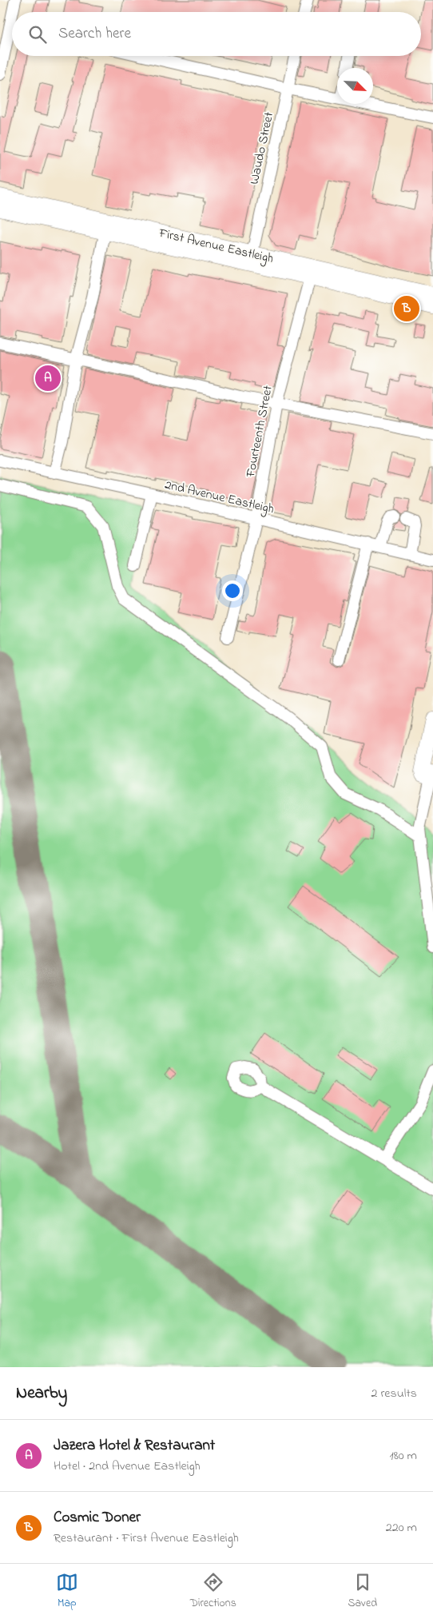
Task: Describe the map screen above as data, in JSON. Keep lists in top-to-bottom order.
{
  "streets": {
    "main road": ["First Avenue Eastleigh"],
    "street": ["Waudo Street", "Fourteenth Street", "2nd Avenue Eastleigh"]
  },
  "crossings": [
    ["Waudo Street", "First Avenue Eastleigh"],
    ["First Avenue Eastleigh", "Fourteenth Street"],
    ["Fourteenth Street", "2nd Avenue Eastleigh"]
  ],
  "north": "bottom right",
  "page": {
    "search": "Search here",
    "pins": ["B", "A"],
    "heading": ["Nearby", "2 results"],
    "list": [
      {
        "mark": "A",
        "name": "Jazera Hotel & Restaurant",
        "note": "Hotel · 2nd Avenue Eastleigh",
        "value": "180 m"
      },
      {
        "mark": "B",
        "name": "Cosmic Doner",
        "note": "Restaurant · First Avenue Eastleigh",
        "value": "220 m"
      }
    ],
    "nav": ["Map", "Directions", "Saved"]
  }
}
